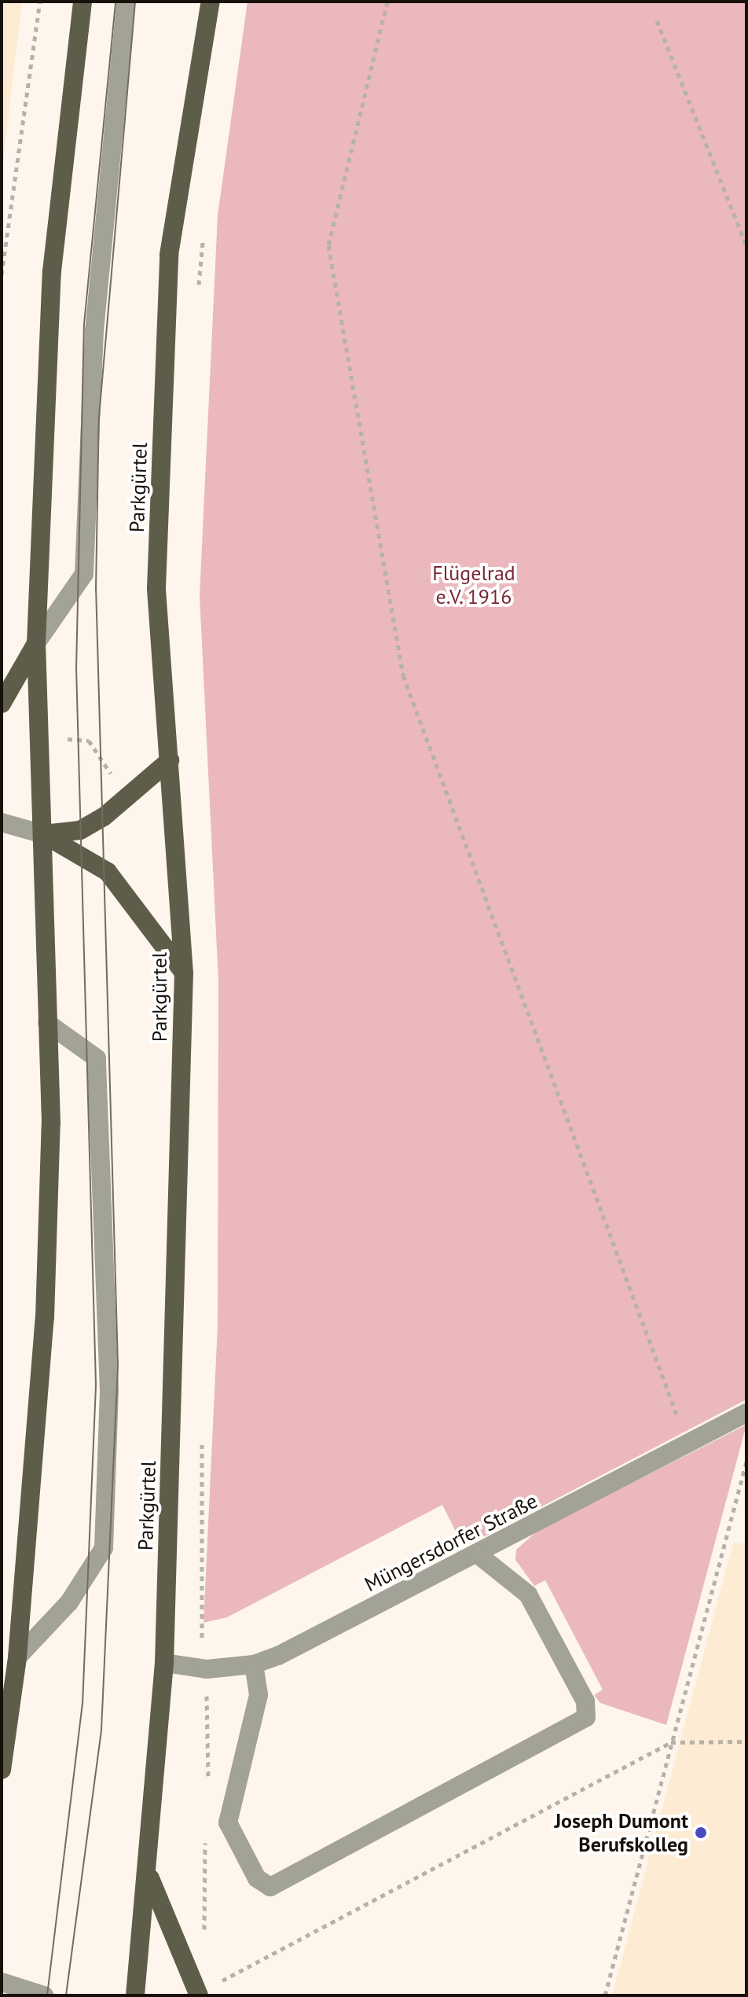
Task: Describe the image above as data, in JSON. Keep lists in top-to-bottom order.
{
  "streets": {
    "main road": ["Parkgürtel"],
    "street": ["Müngersdorfer Straße"]
  },
  "crossings": [
    ["Parkgürtel", "Müngersdorfer Straße"]
  ],
  "parks": ["Flügelrad e.V. 1916"],
  "places": ["Joseph Dumont Berufskolleg"]
}
